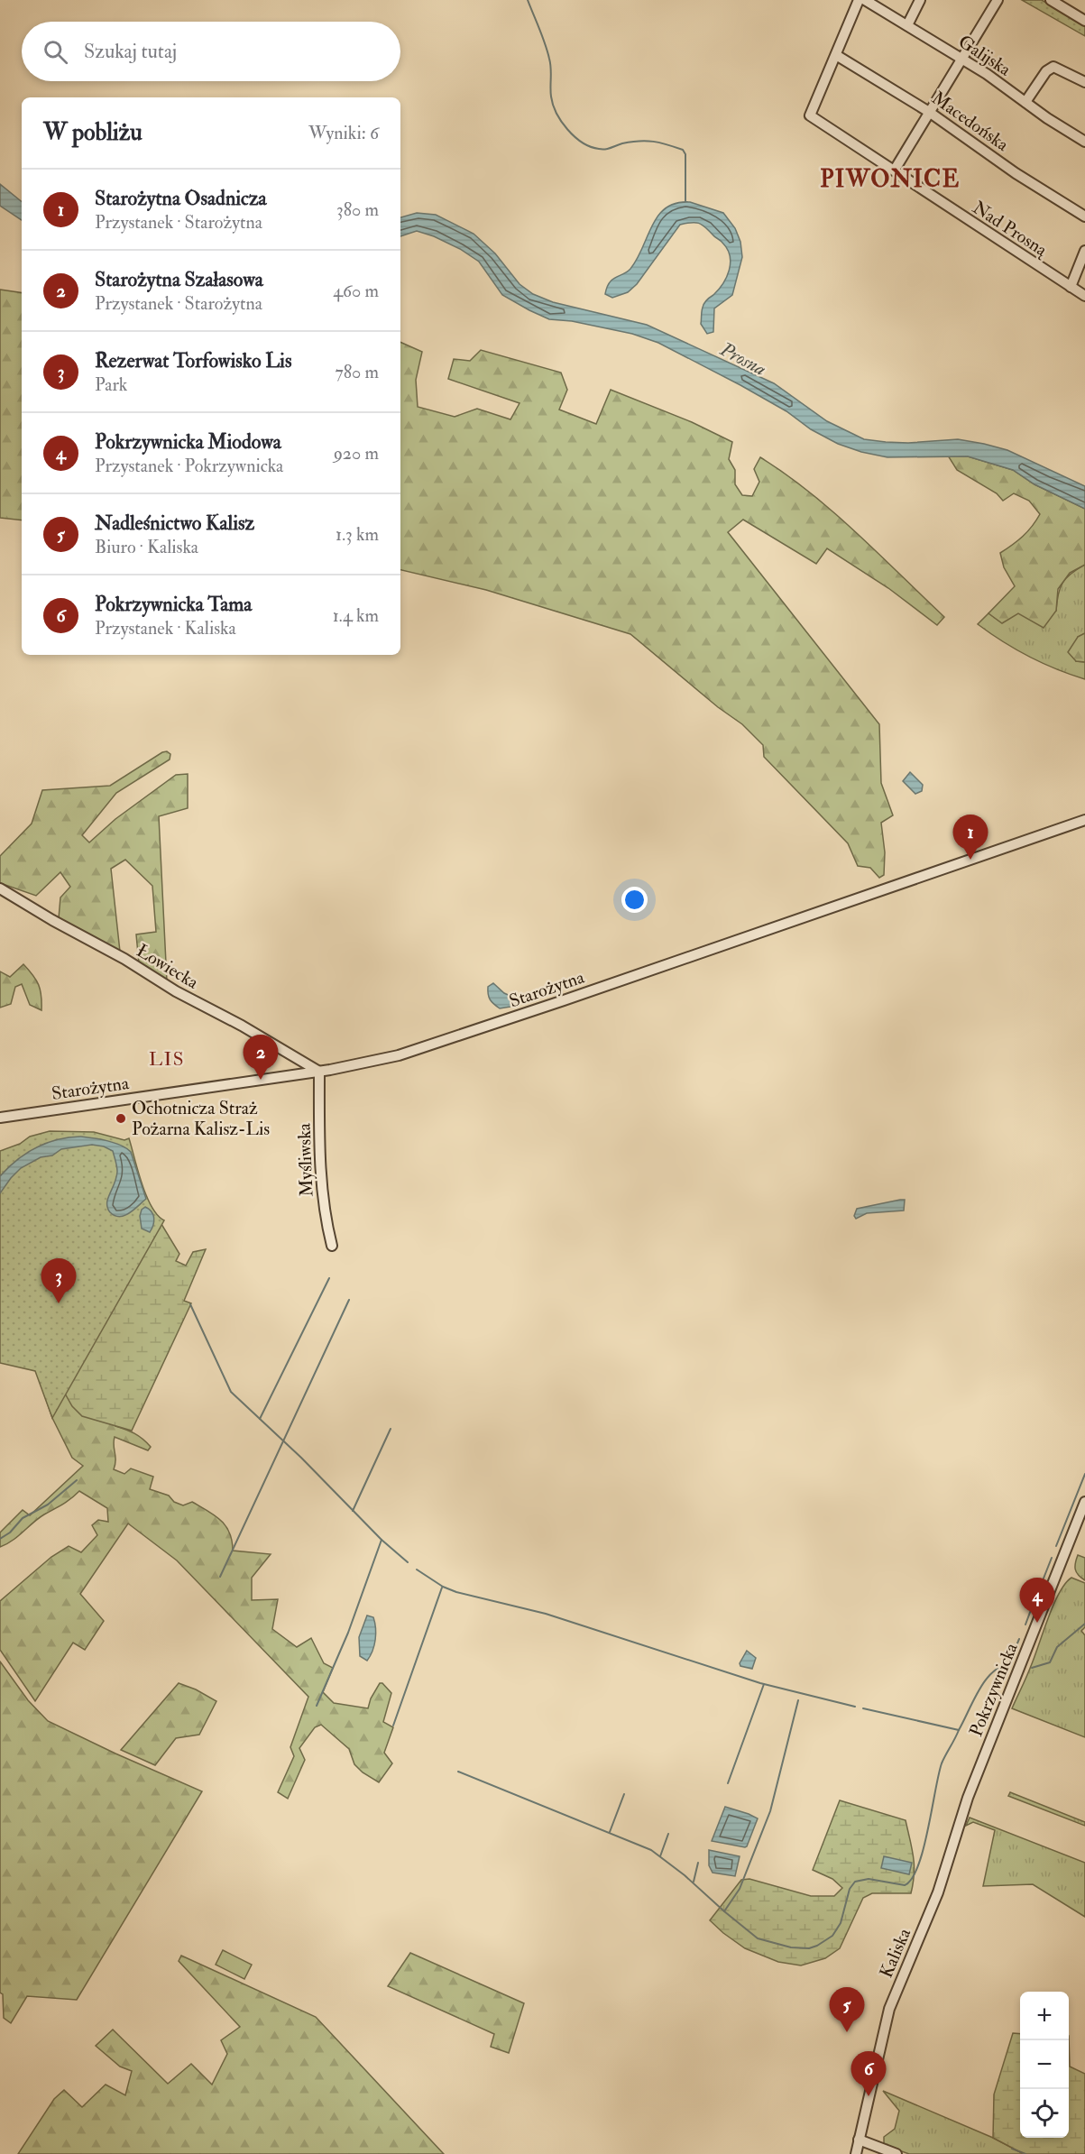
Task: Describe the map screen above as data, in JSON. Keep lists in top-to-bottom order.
{
  "streets": {
    "street": [
      "Galijska",
      "Macedońska",
      "Nad Prosną",
      "Łowiecka",
      "Starożytna",
      "Myśliwska",
      "Pokrzywnicka",
      "Kaliska"
    ]
  },
  "crossings": [
    ["Macedońska", "Nad Prosną"],
    ["Łowiecka", "Starożytna"],
    ["Łowiecka", "Myśliwska"],
    ["Starożytna", "Myśliwska"],
    ["Pokrzywnicka", "Kaliska"]
  ],
  "districts": ["PIWONICE", "LIS"],
  "water": ["Prosna"],
  "places": ["Ochotnicza Straż Pożarna Kalisz-Lis"],
  "page": {
    "search": "Szukaj tutaj",
    "heading": ["W pobliżu", "Wyniki: 6"],
    "list": [
      {
        "mark": "1",
        "name": "Starożytna Osadnicza",
        "note": "Przystanek · Starożytna",
        "value": "380 m"
      },
      {
        "mark": "2",
        "name": "Starożytna Szałasowa",
        "note": "Przystanek · Starożytna",
        "value": "460 m"
      },
      {
        "mark": "3",
        "name": "Rezerwat Torfowisko Lis",
        "note": "Park",
        "value": "780 m"
      },
      {
        "mark": "4",
        "name": "Pokrzywnicka Miodowa",
        "note": "Przystanek · Pokrzywnicka",
        "value": "920 m"
      },
      {
        "mark": "5",
        "name": "Nadleśnictwo Kalisz",
        "note": "Biuro · Kaliska",
        "value": "1.3 km"
      },
      {
        "mark": "6",
        "name": "Pokrzywnicka Tama",
        "note": "Przystanek · Kaliska",
        "value": "1.4 km"
      }
    ],
    "pins": [
      "1",
      "2",
      "3",
      "4",
      "5",
      "6"
    ],
    "map_buttons": ["+", "−"]
  }
}
